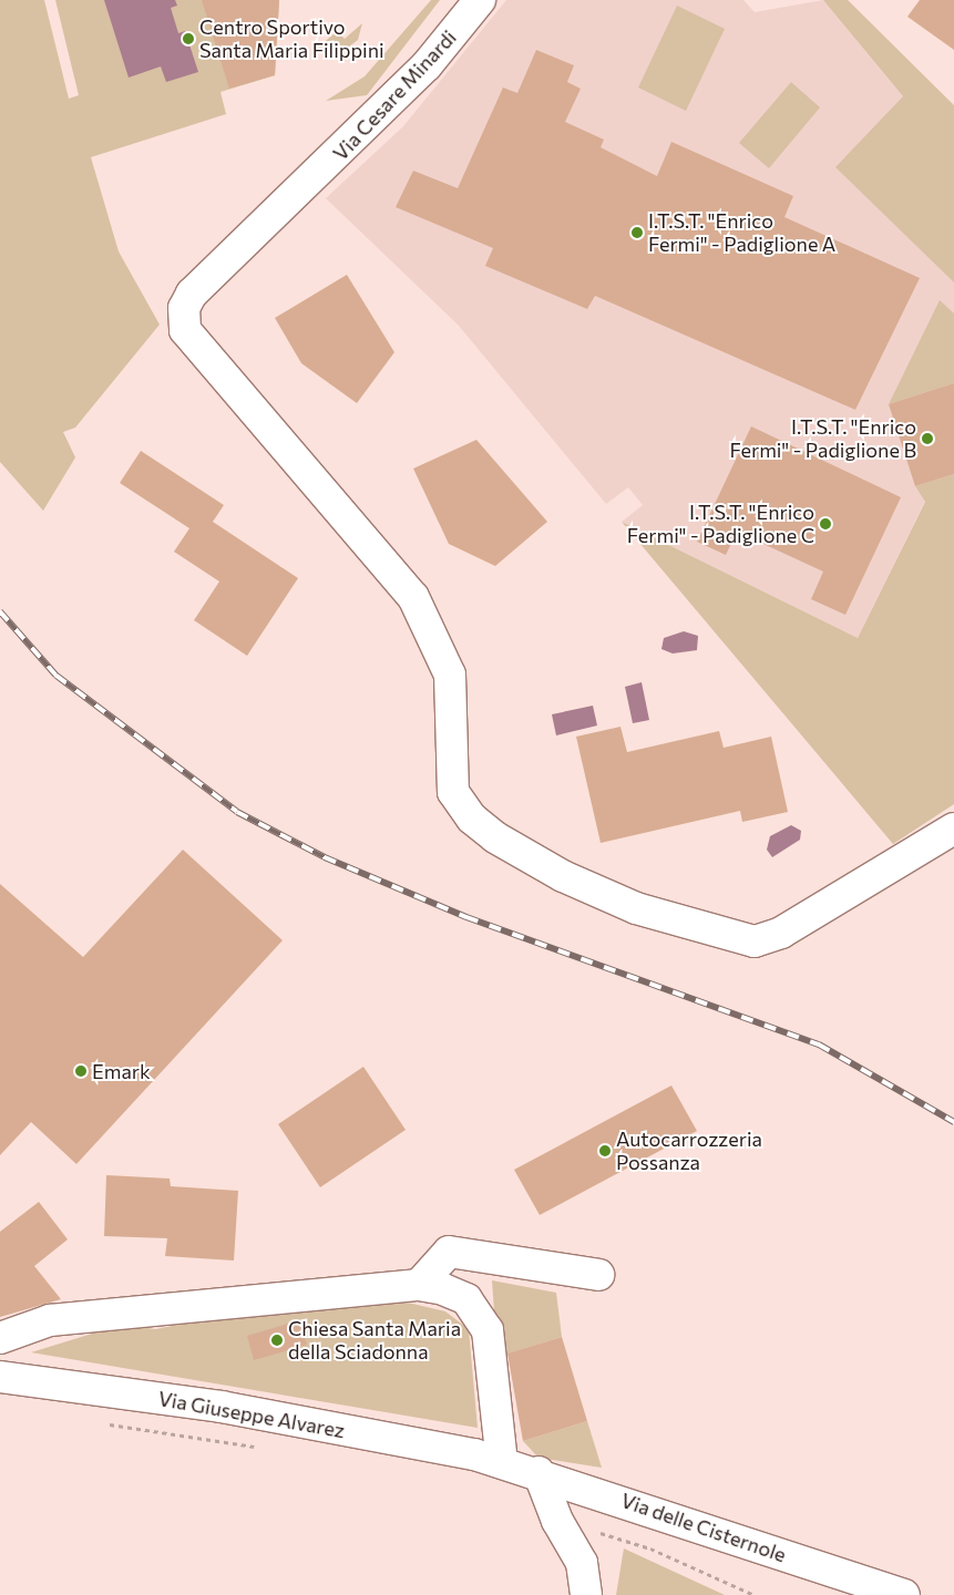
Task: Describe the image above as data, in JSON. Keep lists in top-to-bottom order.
{
  "streets": {
    "street": ["Via Cesare Minardi", "Via Giuseppe Alvarez", "Via delle Cisternole"]
  },
  "crossings": [
    ["Via Giuseppe Alvarez", "Via delle Cisternole"]
  ],
  "places": [
    "Centro Sportivo Santa Maria Filippini",
    "I.T.S.T. \"Enrico Fermi\" - Padiglione A",
    "I.T.S.T. \"Enrico Fermi\" - Padiglione B",
    "I.T.S.T. \"Enrico Fermi\" - Padiglione C",
    "Emark",
    "Autocarrozzeria Possanza",
    "Chiesa Santa Maria della Sciadonna"
  ]
}
